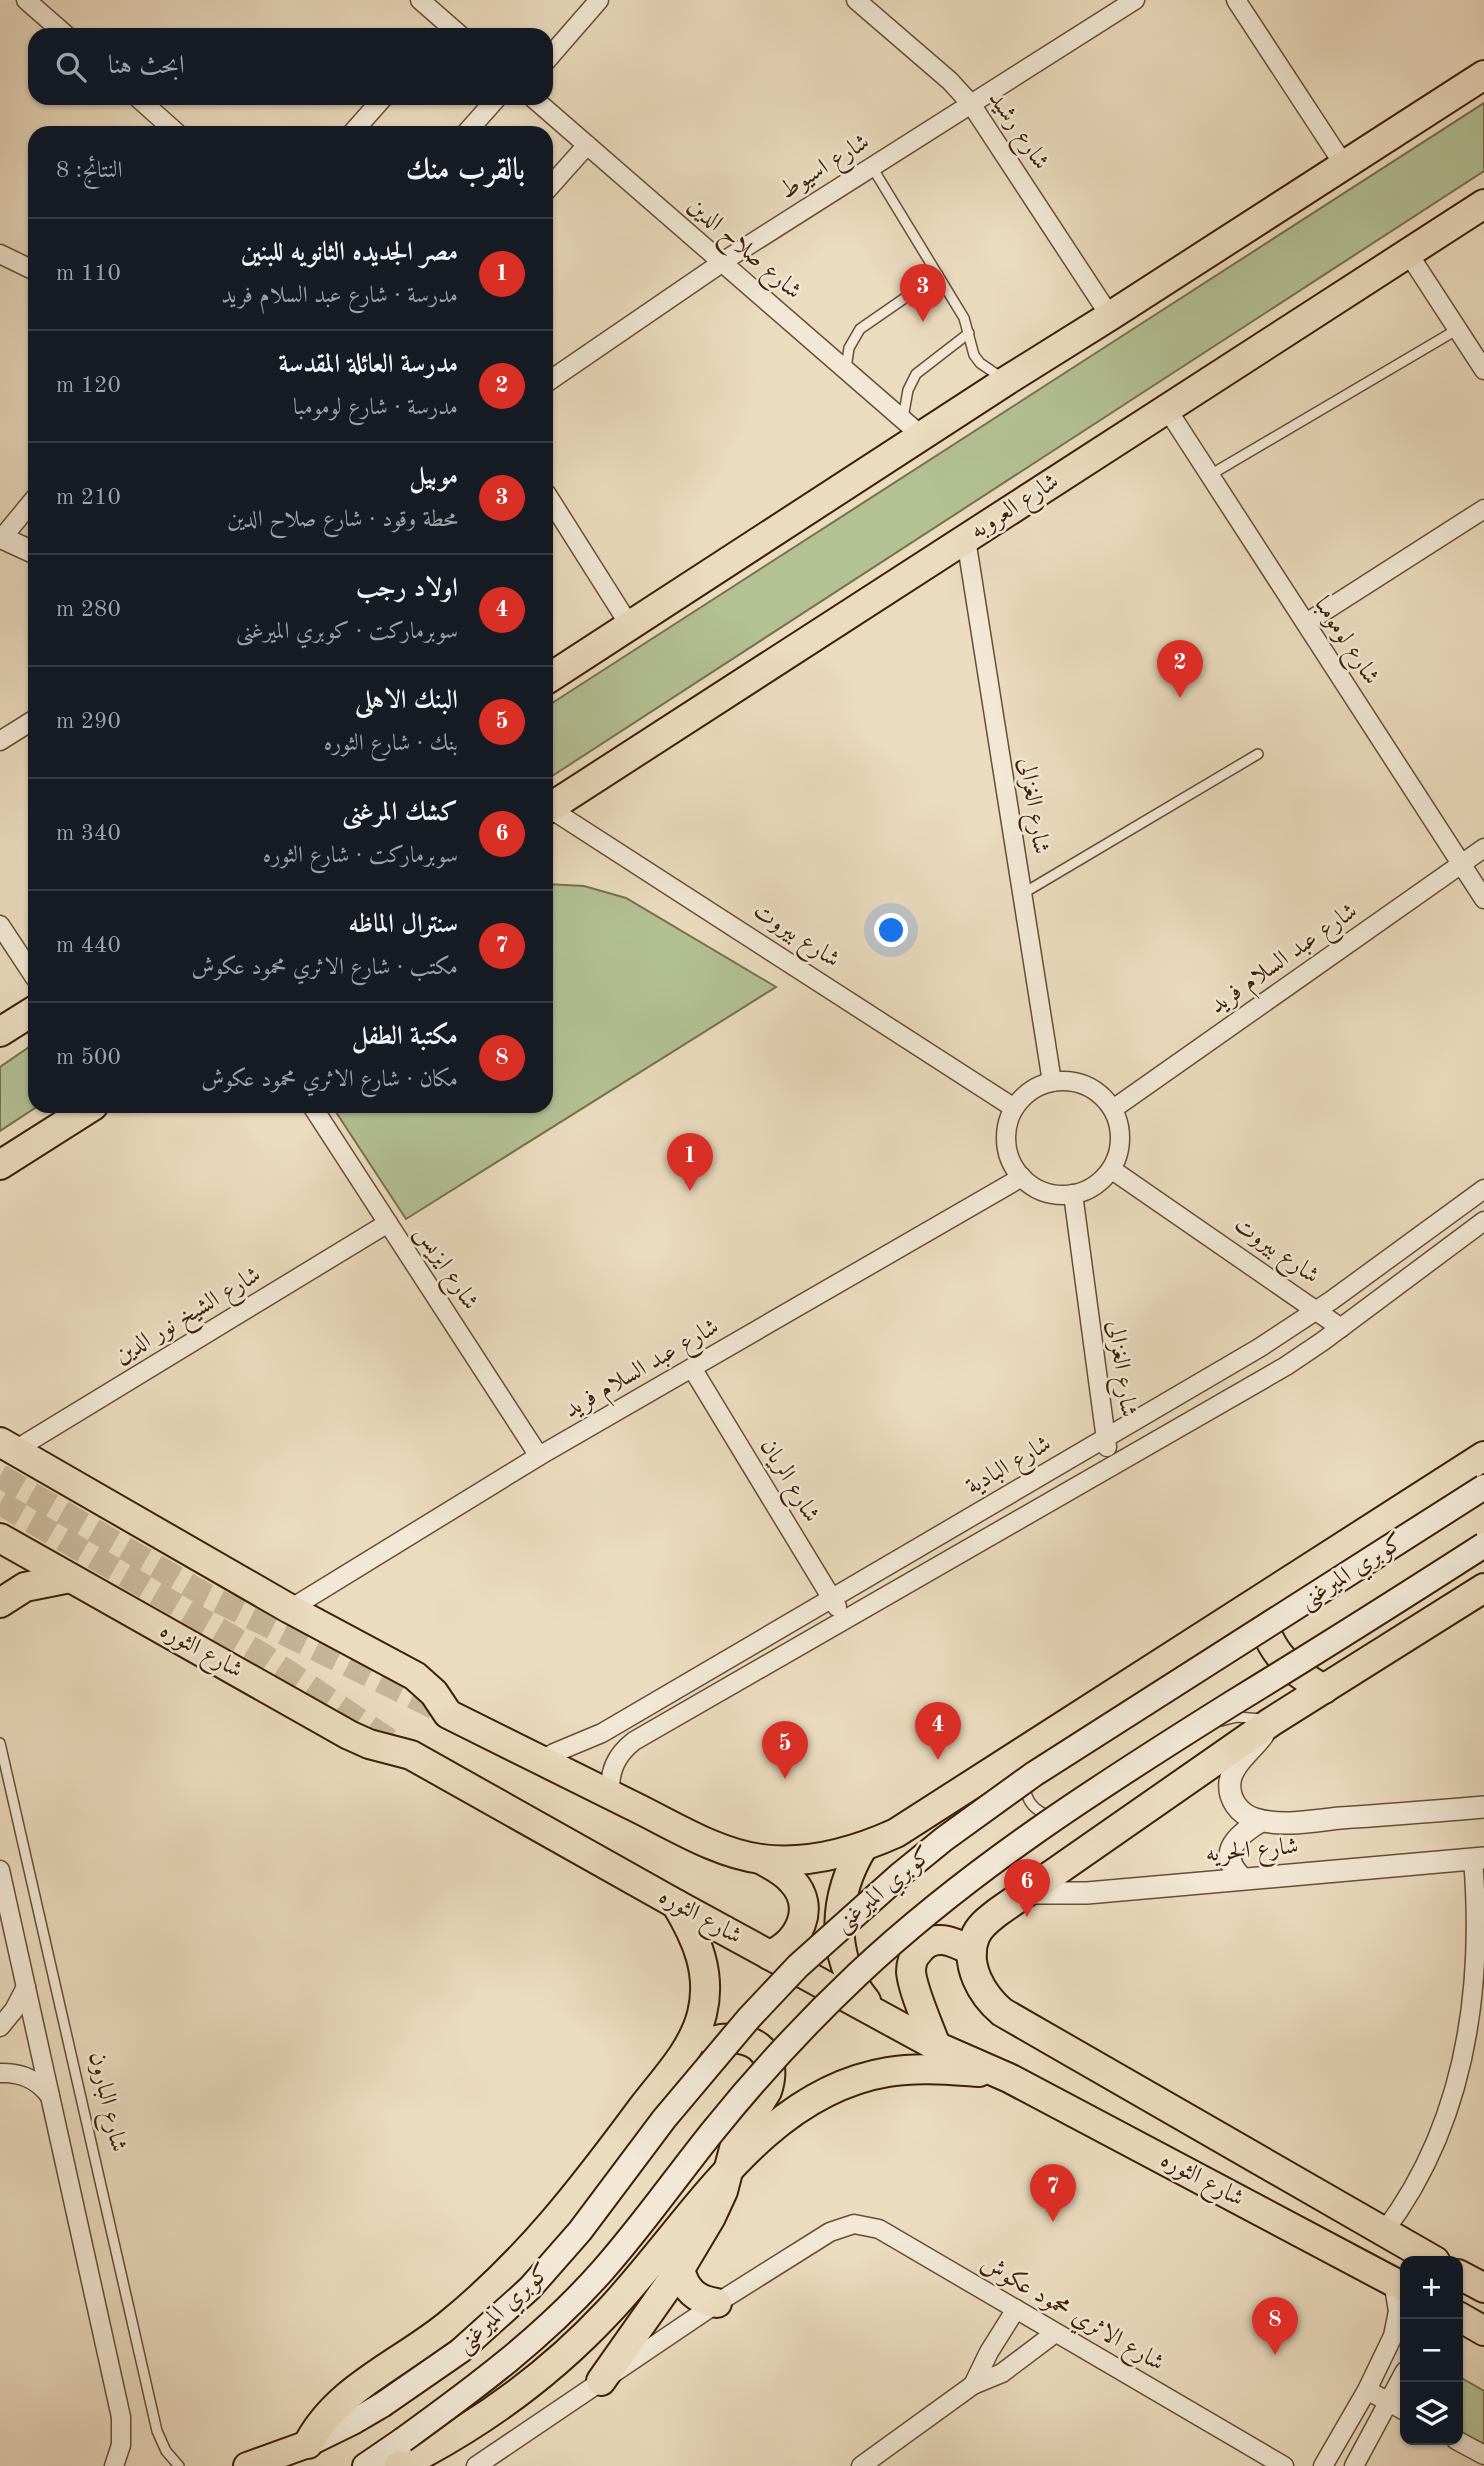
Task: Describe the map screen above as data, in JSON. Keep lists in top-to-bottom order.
{
  "streets": {
    "highway": ["شارع العروبه", "شارع الثوره"],
    "main road": ["كوبري الميرغنى"],
    "street": [
      "شارع رشيد",
      "شارع اسيوط",
      "شارع صلاح الدين",
      "شارع لومومبا",
      "شارع الغزالى",
      "شارع بيروت",
      "شارع عبد السلام فريد",
      "شارع ايزيس",
      "شارع الشيخ نور الدين",
      "شارع البادية",
      "شارع الريان",
      "شارع الحريه",
      "شارع الاثري محمود عكوش"
    ],
    "lane": ["شارع البارون"]
  },
  "crossings": [
    ["شارع رشيد", "شارع اسيوط"],
    ["شارع اسيوط", "شارع صلاح الدين"],
    ["شارع العروبه", "شارع لومومبا"],
    ["شارع العروبه", "شارع الغزالى"],
    ["شارع لومومبا", "شارع عبد السلام فريد"],
    ["شارع الغزالى", "شارع بيروت"],
    ["شارع الغزالى", "شارع عبد السلام فريد"],
    ["شارع الغزالى", "شارع البادية"],
    ["شارع بيروت", "شارع عبد السلام فريد"],
    ["شارع بيروت", "شارع البادية"],
    ["شارع عبد السلام فريد", "شارع ايزيس"],
    ["شارع عبد السلام فريد", "شارع الريان"],
    ["شارع ايزيس", "شارع الشيخ نور الدين"],
    ["شارع البادية", "شارع الريان"]
  ],
  "page": {
    "search": "ابحث هنا",
    "heading": ["بالقرب منك", "النتائج: 8"],
    "list": [
      {
        "mark": "1",
        "name": "مصر الجديده الثانويه للبنين",
        "note": "مدرسة · شارع عبد السلام فريد",
        "value": "110 m"
      },
      {
        "mark": "2",
        "name": "مدرسة العائلة المقدسة",
        "note": "مدرسة · شارع لومومبا",
        "value": "120 m"
      },
      {
        "mark": "3",
        "name": "موبيل",
        "note": "محطة وقود · شارع صلاح الدين",
        "value": "210 m"
      },
      {
        "mark": "4",
        "name": "اولاد رجب",
        "note": "سوبرماركت · كوبري الميرغنى",
        "value": "280 m"
      },
      {
        "mark": "5",
        "name": "البنك الاهلى",
        "note": "بنك · شارع الثوره",
        "value": "290 m"
      },
      {
        "mark": "6",
        "name": "كشك المرغنى",
        "note": "سوبرماركت · شارع الثوره",
        "value": "340 m"
      },
      {
        "mark": "7",
        "name": "سنترال الماظه",
        "note": "مكتب · شارع الاثري محمود عكوش",
        "value": "440 m"
      },
      {
        "mark": "8",
        "name": "مكتبة الطفل",
        "note": "مكان · شارع الاثري محمود عكوش",
        "value": "500 m"
      }
    ],
    "pins": [
      "3",
      "2",
      "1",
      "4",
      "5",
      "6",
      "7",
      "8"
    ],
    "map_buttons": ["+", "−"]
  }
}
